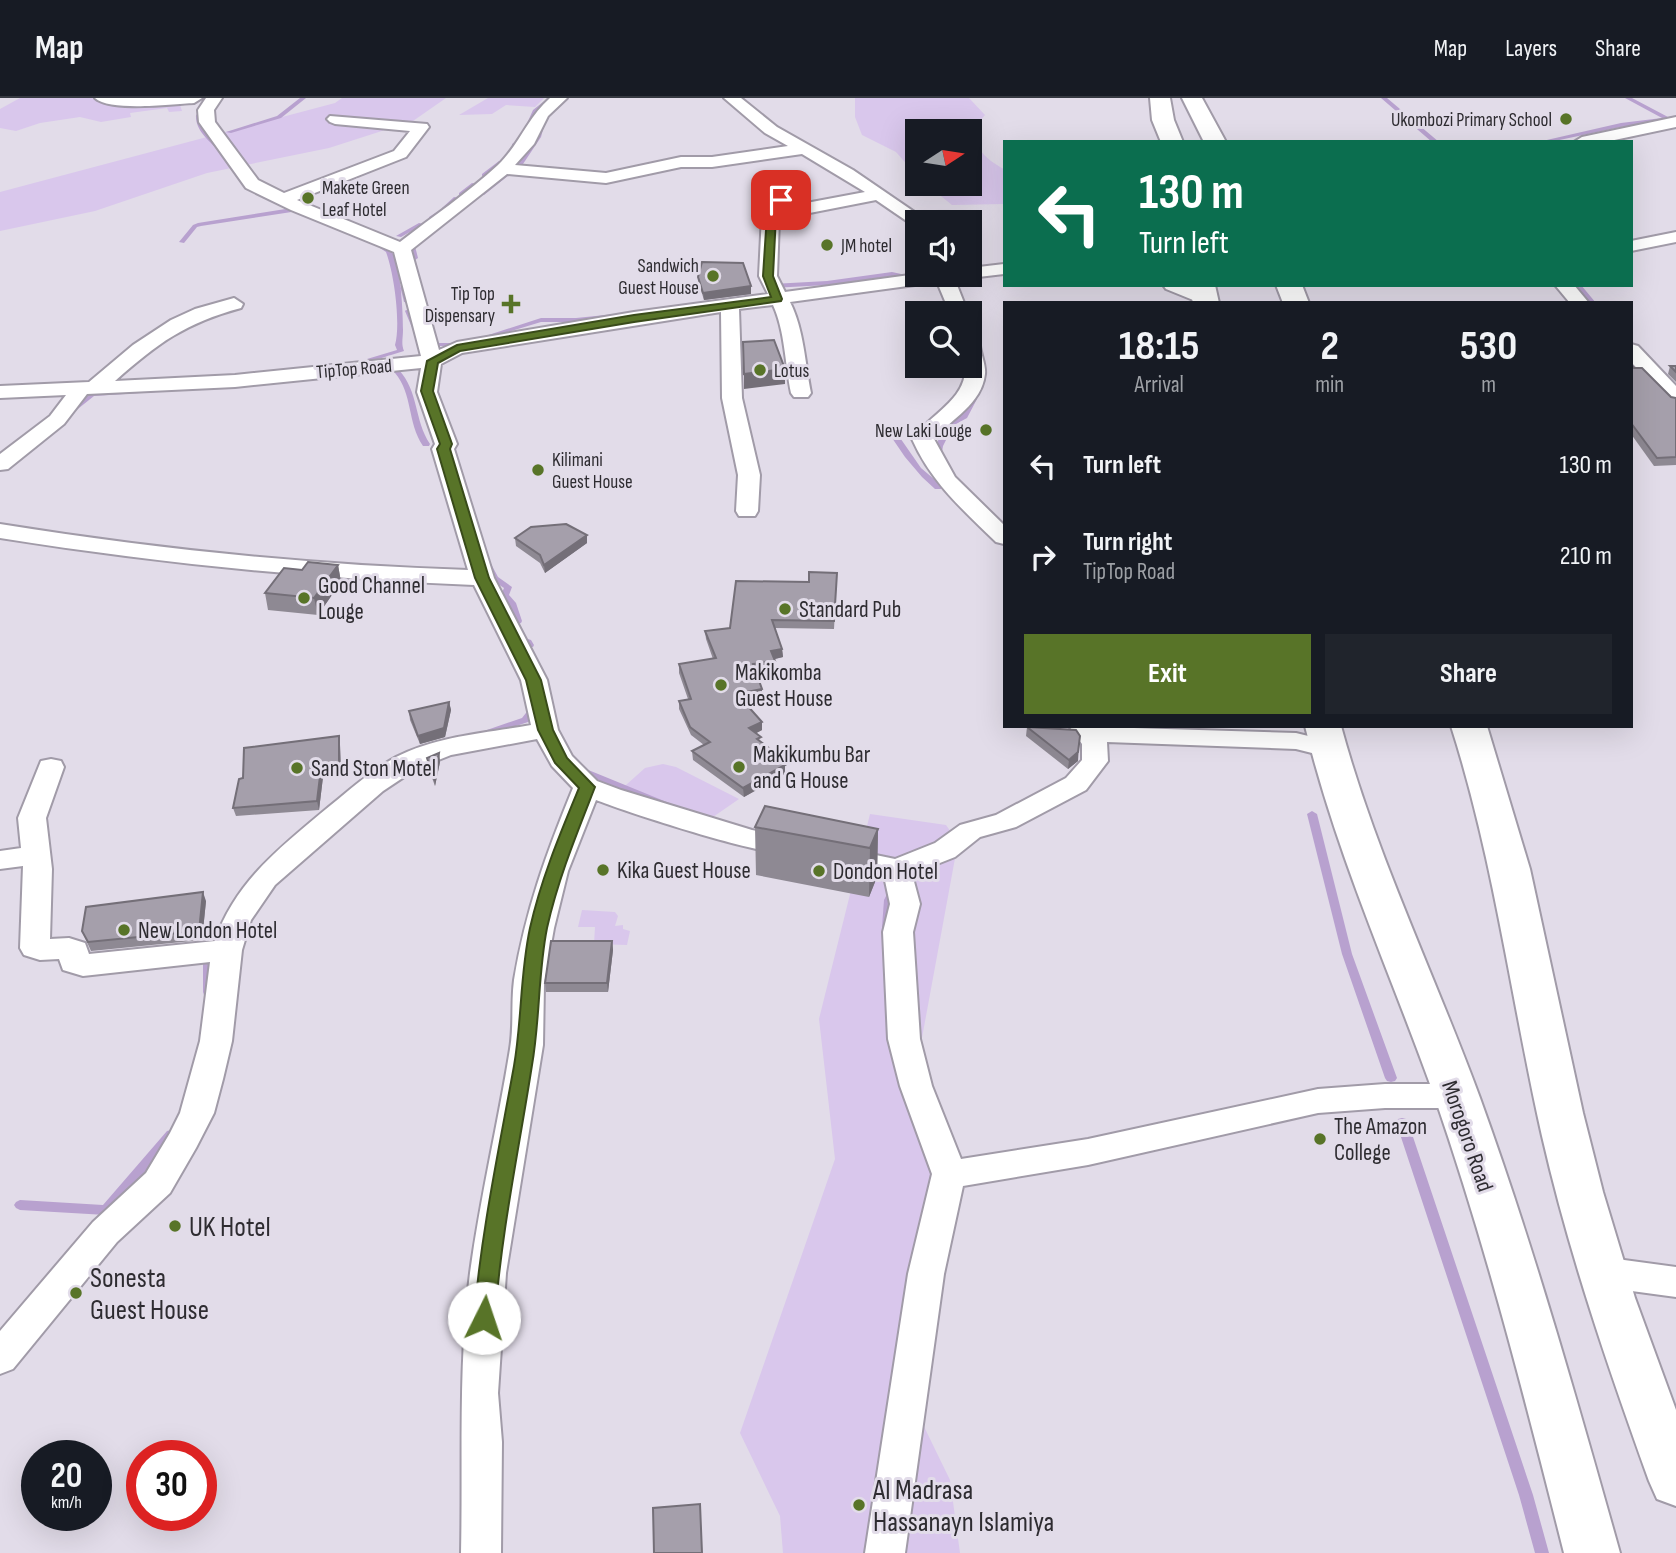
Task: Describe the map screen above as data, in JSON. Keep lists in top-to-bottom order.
{
  "streets": {
    "highway": ["Morogoro Road"],
    "street": ["TipTop Road"]
  },
  "places": {
    "other": [
      "Ukombozi Primary School",
      "Makete Green Leaf Hotel",
      "JM hotel",
      "Sandwich Guest House",
      "Lotus",
      "New Laki Louge",
      "Kilimani Guest House",
      "Good Channel Louge",
      "Standard Pub",
      "Makikomba Guest House",
      "Makikumbu Bar and G House",
      "Sand Ston Motel",
      "Kika Guest House",
      "Dondon Hotel",
      "New London Hotel",
      "The Amazon College",
      "UK Hotel",
      "Sonesta Guest House",
      "Al Madrasa Hassanayn Islamiya"
    ],
    "health": ["Tip Top Dispensary"]
  },
  "north": "right",
  "page": {
    "header": "Map",
    "nav": ["Map", "Layers", "Share"],
    "turn": ["130 m", "Turn left"],
    "eta": [
      "18:15",
      "Arrival",
      "2",
      "min",
      "530",
      "m"
    ],
    "list": [
      {
        "name": "Turn left",
        "value": "130 m"
      },
      {
        "name": "Turn right",
        "note": "TipTop Road",
        "value": "210 m"
      }
    ],
    "buttons": ["Exit", "Share"],
    "speed": "20 km/h",
    "limit": "30"
  }
}
